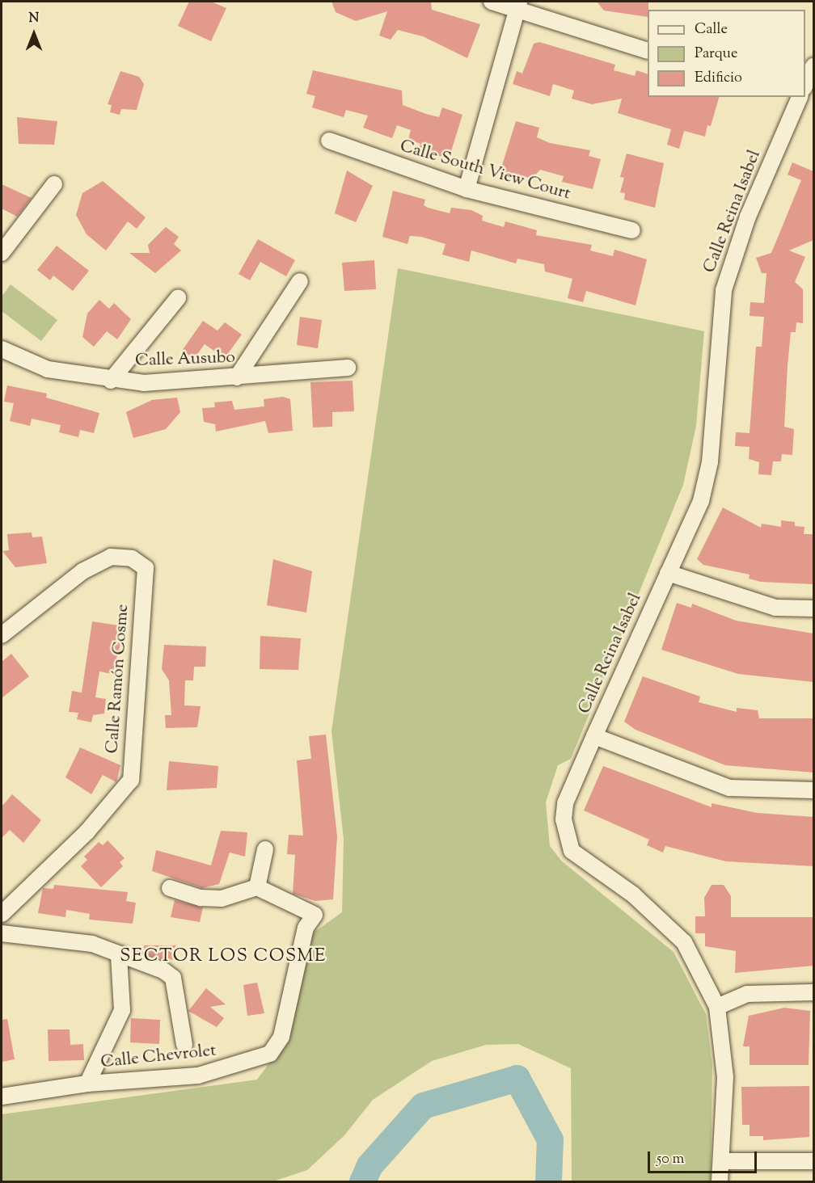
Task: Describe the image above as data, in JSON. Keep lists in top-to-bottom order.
{
  "streets": {
    "street": [
      "Calle South View Court",
      "Calle Reina Isabel",
      "Calle Ausubo",
      "Calle Ramón Cosme",
      "Calle Chevrolet"
    ]
  },
  "districts": ["SECTOR LOS COSME"],
  "legend": ["Calle", "Parque", "Edificio"],
  "scale_bar": "50 m",
  "north": "top"
}
